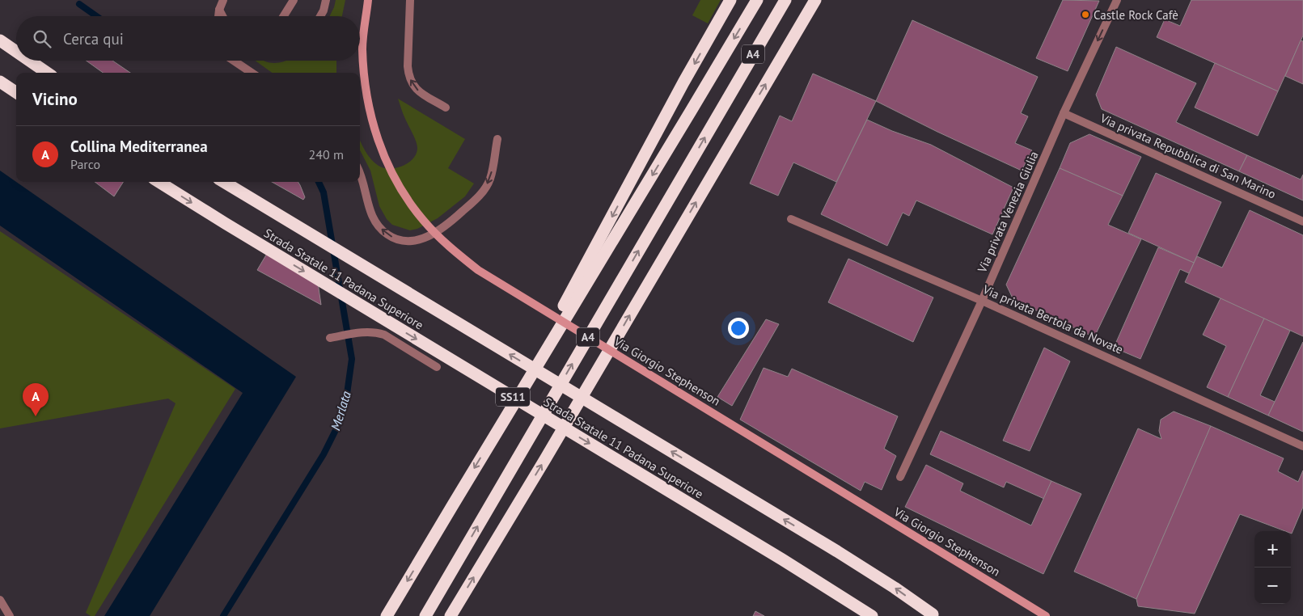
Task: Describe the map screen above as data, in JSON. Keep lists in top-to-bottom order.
{
  "streets": {
    "highway": ["A4", "Strada Statale 11 Padana Superiore", "SS11"],
    "street": [
      "Via privata Repubblica di San Marino",
      "Via privata Venezia Giulia",
      "Via privata Bertola da Novate",
      "Via Giorgio Stephenson"
    ]
  },
  "crossings": [
    ["Via privata Repubblica di San Marino", "Via privata Venezia Giulia"],
    ["Via privata Venezia Giulia", "Via privata Bertola da Novate"]
  ],
  "water": ["Merlata"],
  "places": ["Castle Rock Cafè"],
  "page": {
    "search": "Cerca qui",
    "heading": "Vicino",
    "list": [
      {
        "mark": "A",
        "name": "Collina Mediterranea",
        "note": "Parco",
        "value": "240 m"
      }
    ],
    "pins": "A",
    "map_buttons": ["+", "−"]
  }
}
